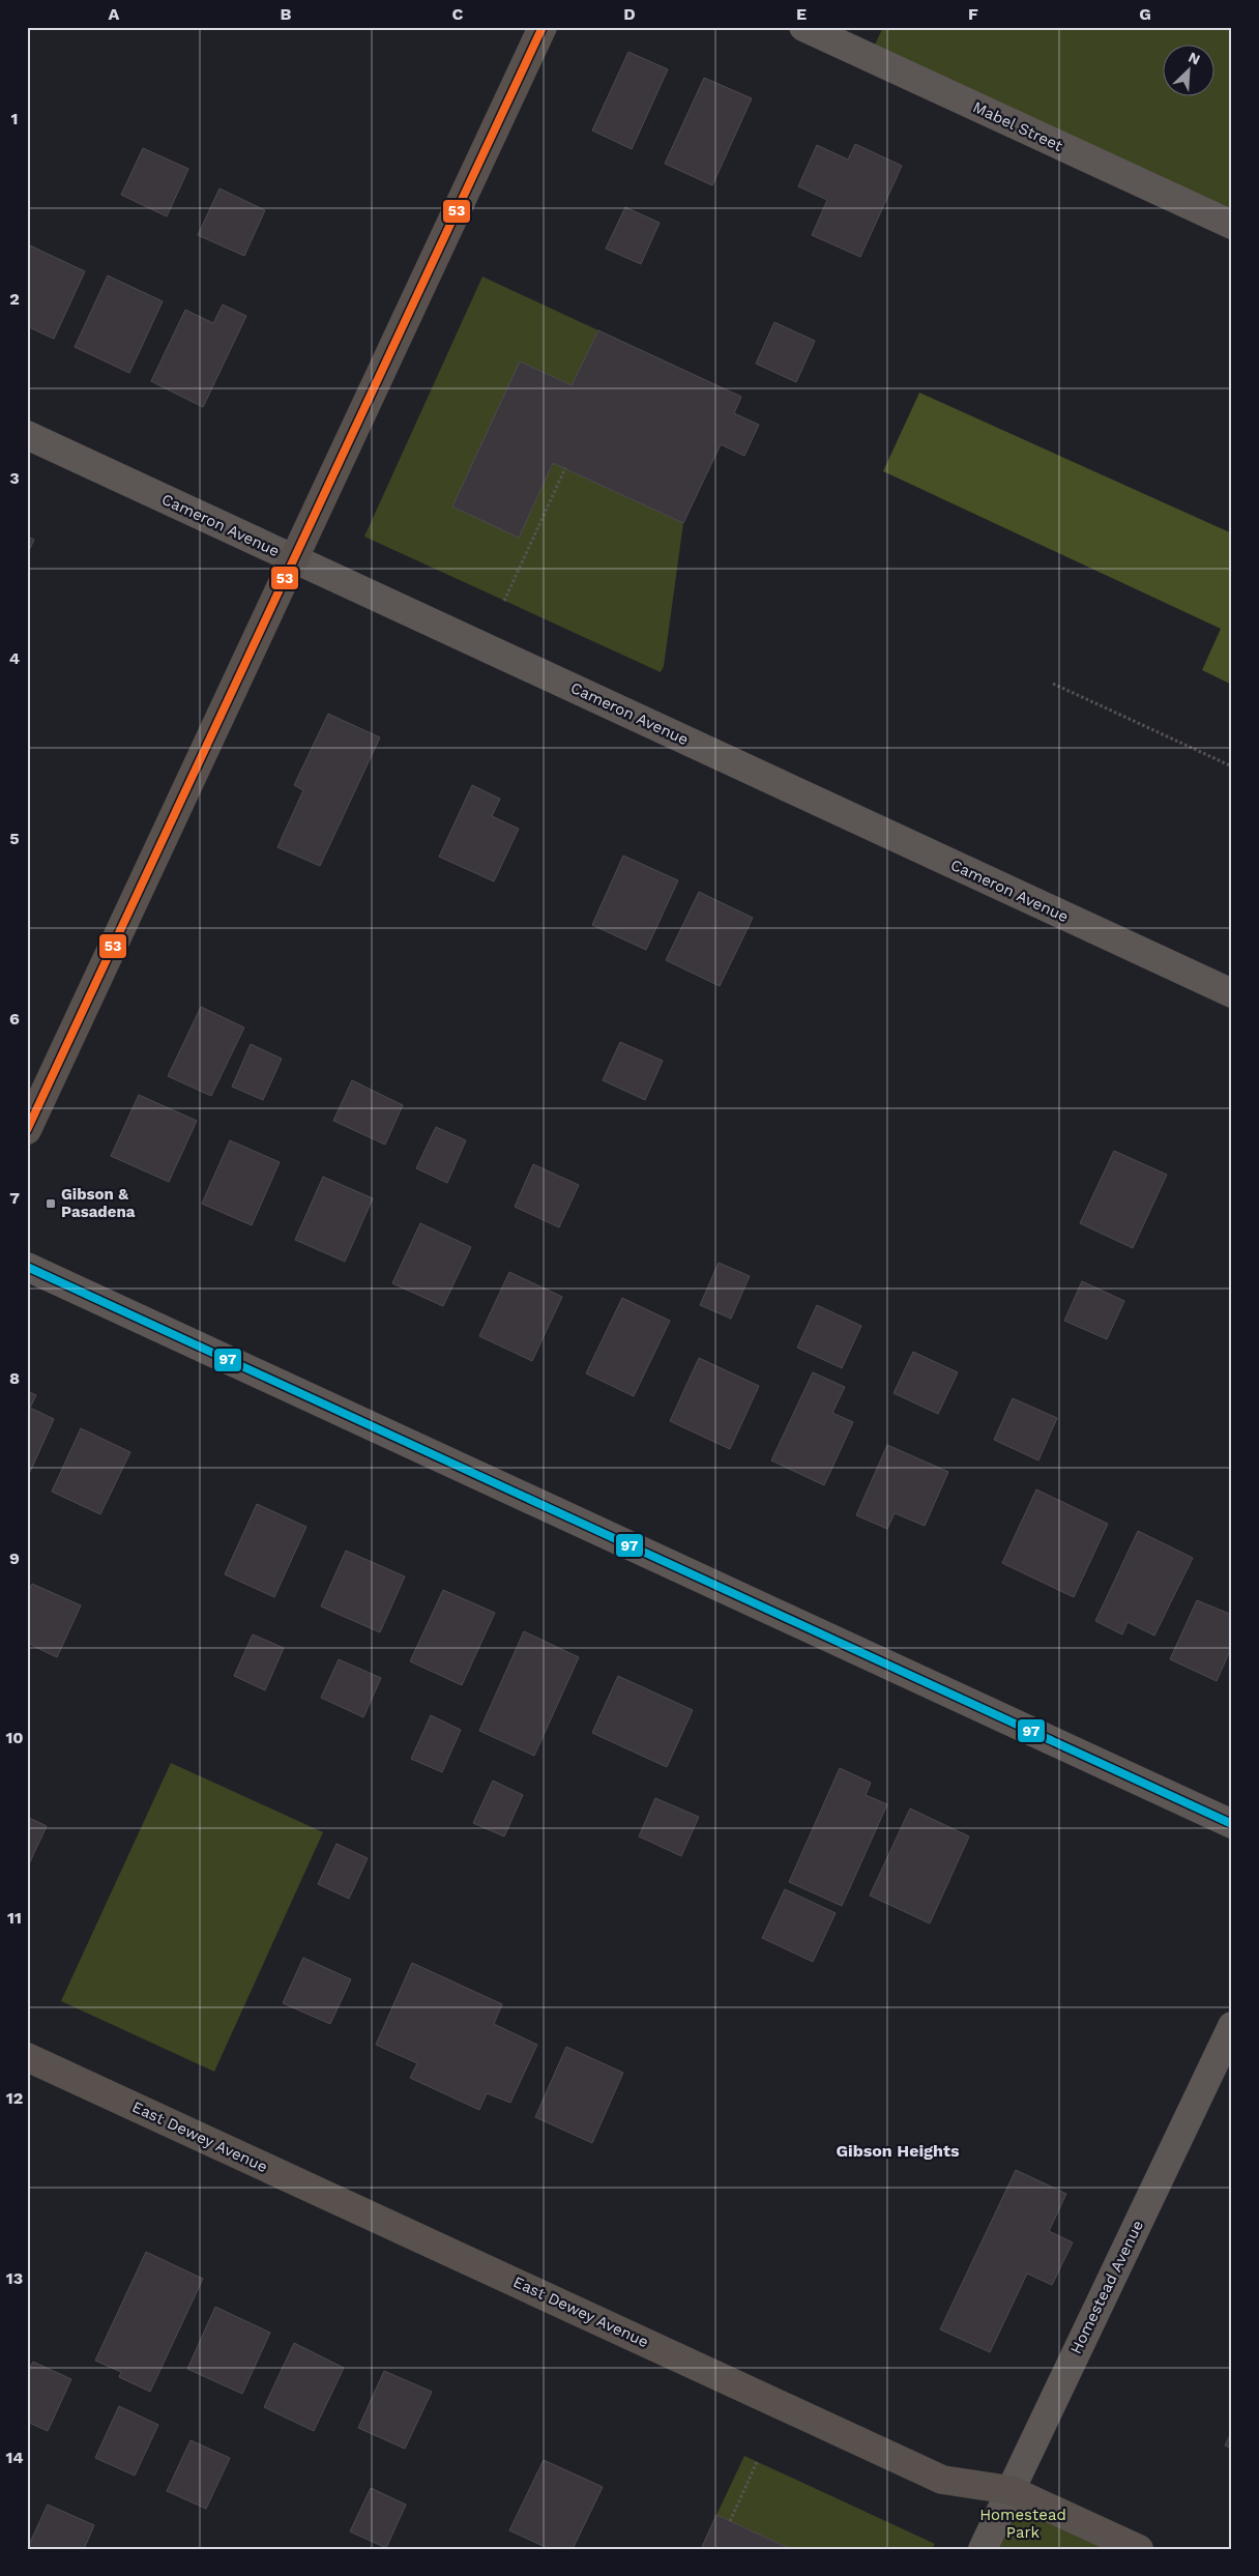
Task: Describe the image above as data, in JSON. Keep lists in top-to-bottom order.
{
  "streets": {
    "street": [
      "Mabel Street",
      "Cameron Avenue",
      "East Dewey Avenue",
      "Homestead Avenue"
    ]
  },
  "crossings": [
    ["East Dewey Avenue", "Homestead Avenue"]
  ],
  "districts": ["Gibson Heights"],
  "parks": ["Homestead Park"],
  "places": {
    "transit": ["Gibson & Pasadena"]
  },
  "lines": ["transit line 53", "transit line 97"],
  "north": "top right",
  "grid": {
    "columns": [
      "A",
      "B",
      "C",
      "D",
      "E",
      "F",
      "G"
    ],
    "rows": [
      "1",
      "2",
      "3",
      "4",
      "5",
      "6",
      "7",
      "8",
      "9",
      "10",
      "11",
      "12",
      "13",
      "14"
    ]
  }
}
